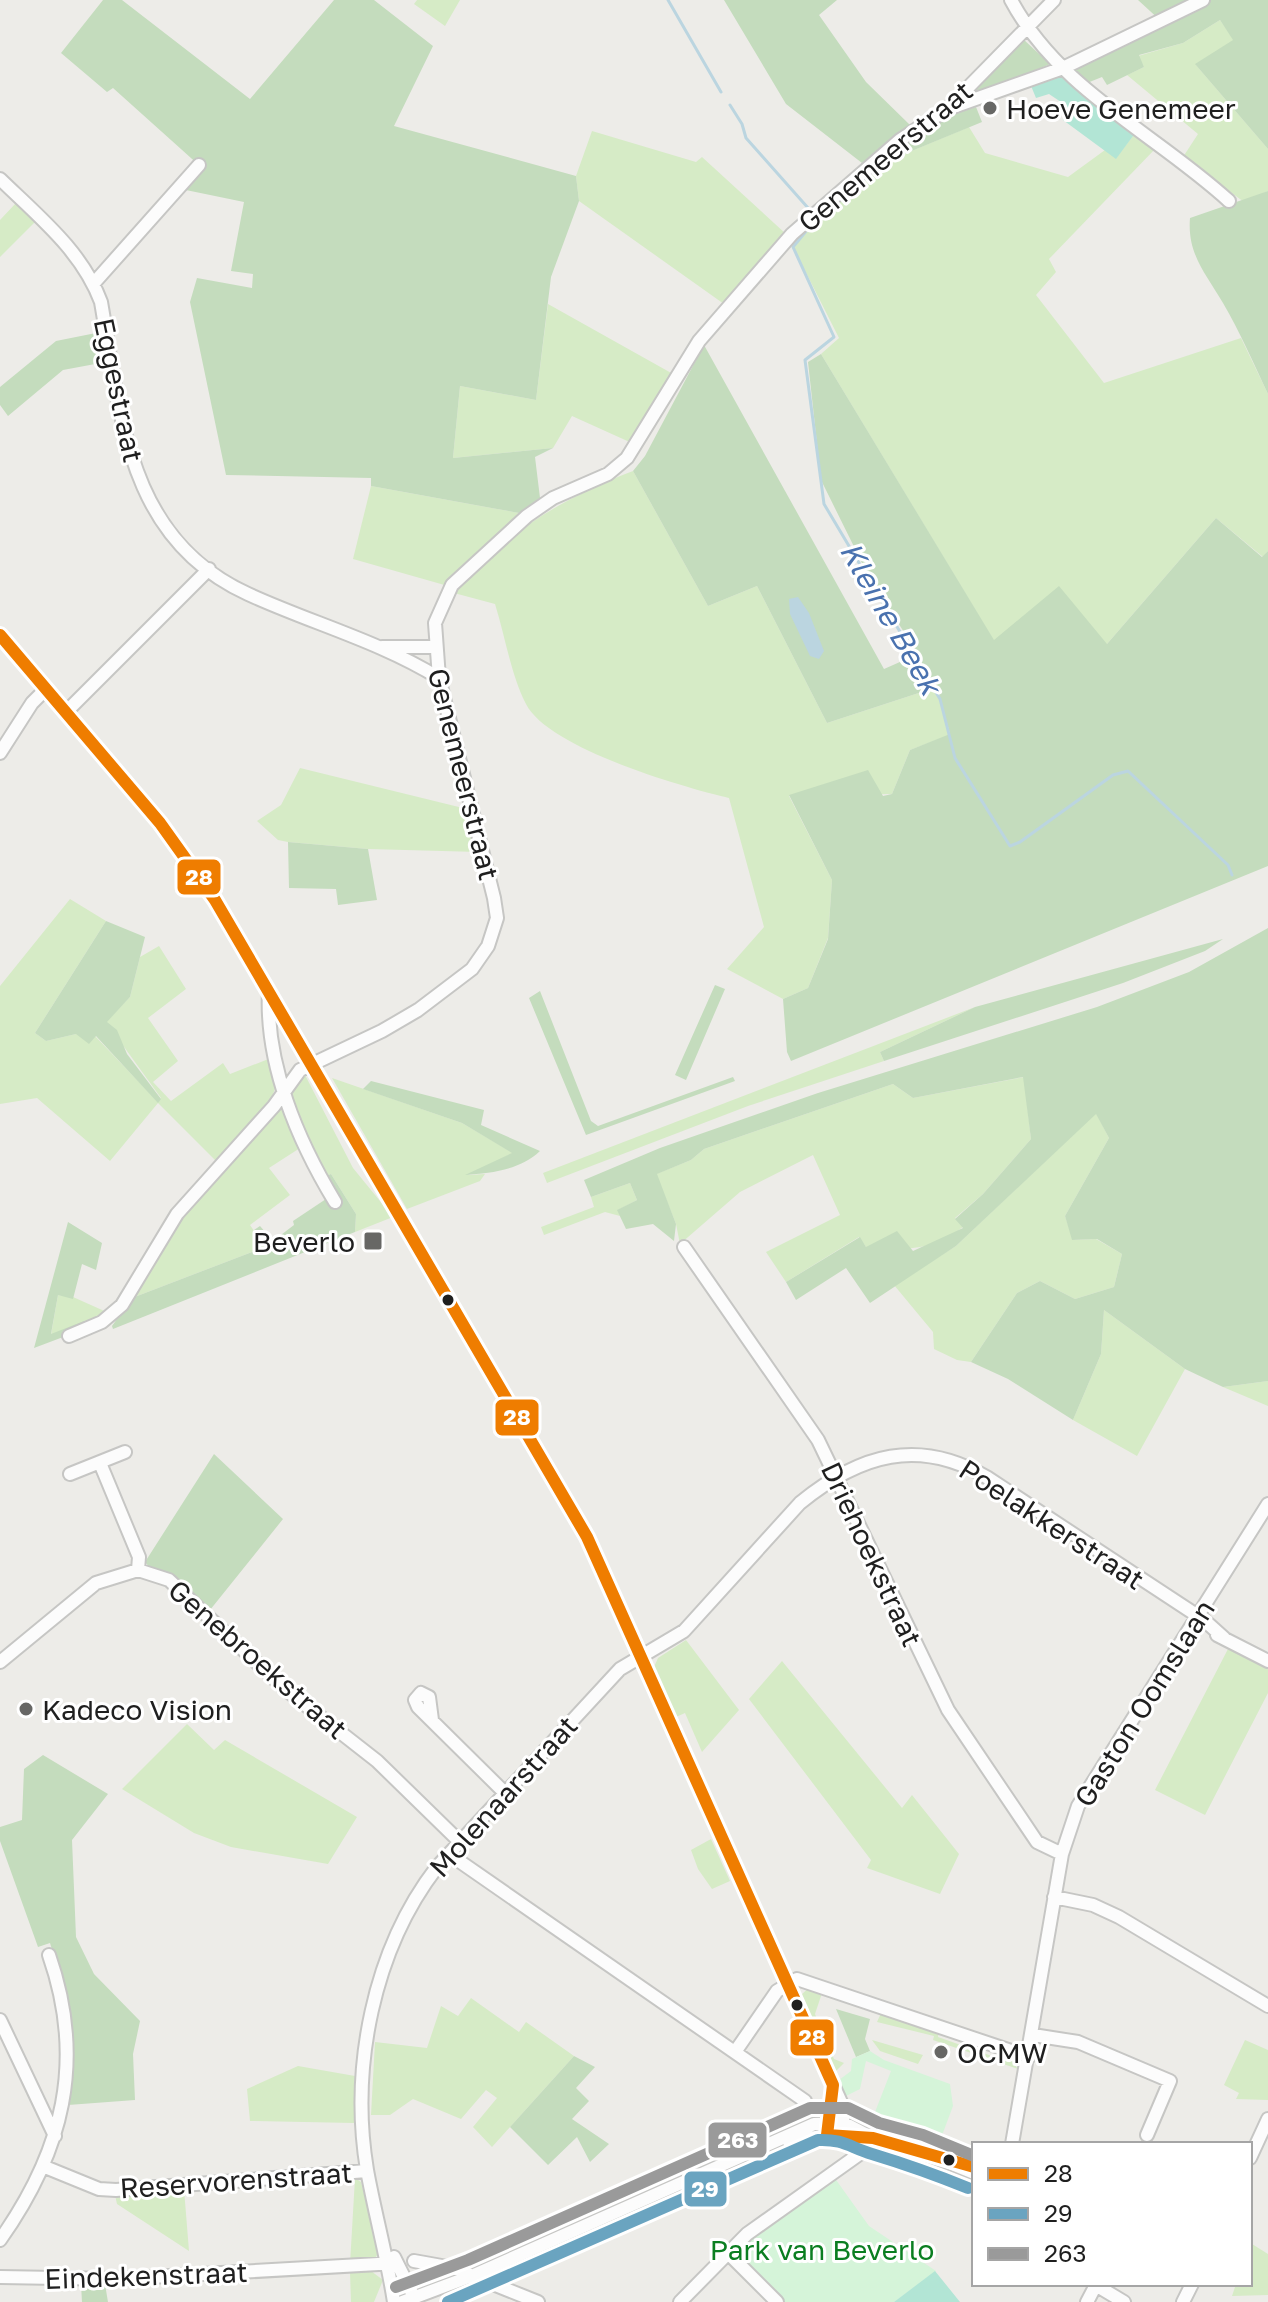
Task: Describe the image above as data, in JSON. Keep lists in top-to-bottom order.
{
  "streets": {
    "street": [
      "Genemeerstraat",
      "Eggestraat",
      "Poelakkerstraat",
      "Driehoekstraat",
      "Genebroekstraat",
      "Gaston Oomslaan",
      "Molenaarstraat",
      "Reservorenstraat",
      "Eindekenstraat"
    ]
  },
  "crossings": [
    ["Genemeerstraat", "Eggestraat"],
    ["Poelakkerstraat", "Driehoekstraat"],
    ["Poelakkerstraat", "Gaston Oomslaan"],
    ["Poelakkerstraat", "Molenaarstraat"],
    ["Driehoekstraat", "Gaston Oomslaan"],
    ["Genebroekstraat", "Molenaarstraat"],
    ["Molenaarstraat", "Reservorenstraat"],
    ["Molenaarstraat", "Eindekenstraat"]
  ],
  "water": ["Kleine Beek"],
  "parks": ["Park van Beverlo"],
  "places": {
    "other": ["Hoeve Genemeer", "Kadeco Vision", "OCMW"],
    "transit": ["Beverlo"]
  },
  "lines": ["transit line 28", "transit line 263", "transit line 29"],
  "legend": ["28", "29", "263"]
}
